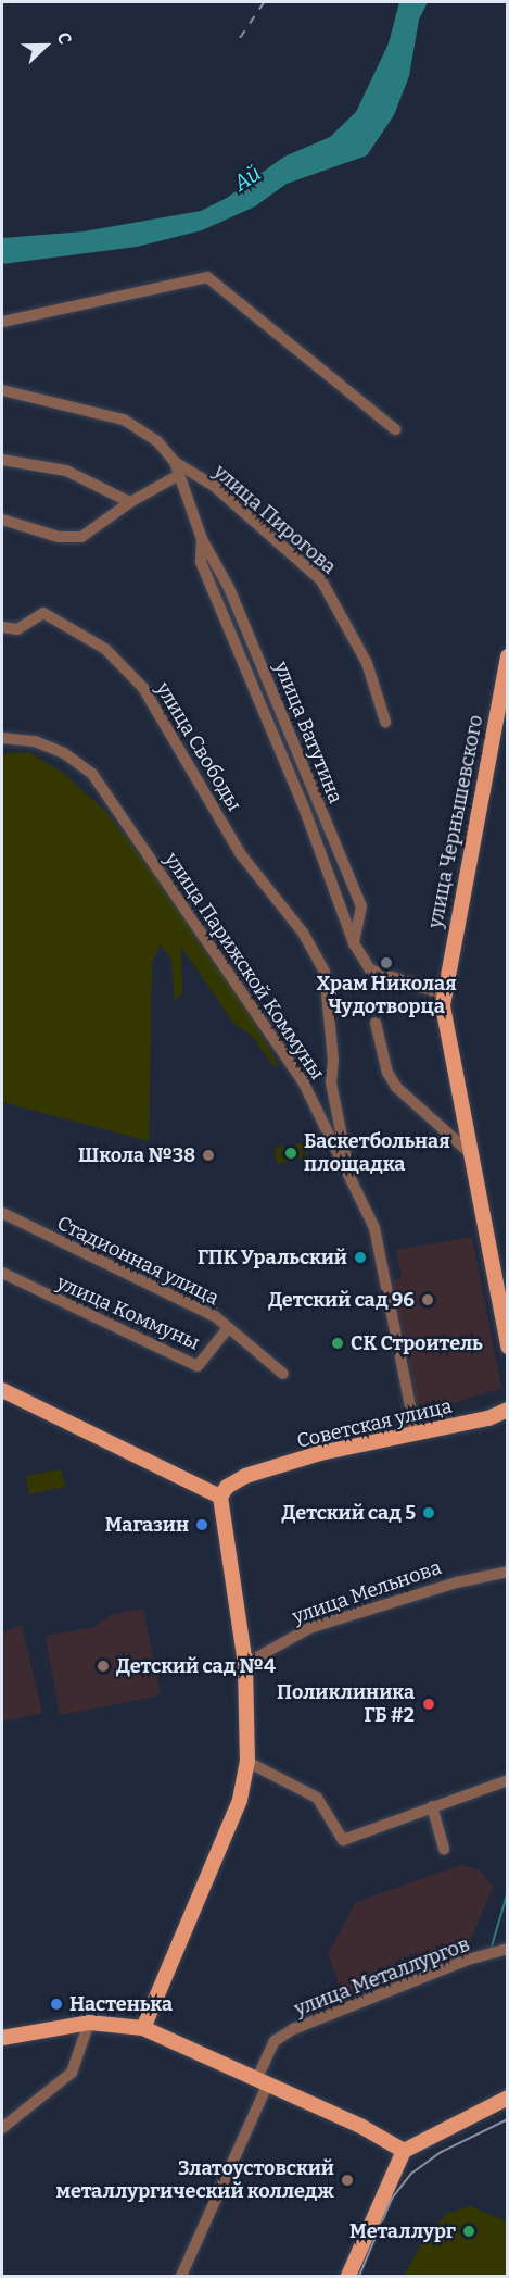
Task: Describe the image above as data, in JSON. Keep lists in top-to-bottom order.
{
  "streets": {
    "main road": ["улица Чернышевского", "Советская улица"],
    "street": [
      "улица Пирогова",
      "улица Ватутина",
      "улица Свободы",
      "улица Парижской Коммуны",
      "Стадионная улица",
      "улица Коммуны",
      "улица Мельнова",
      "улица Металлургов"
    ]
  },
  "crossings": [
    ["улица Пирогова", "улица Ватутина"],
    ["улица Ватутина", "улица Чернышевского"],
    ["улица Свободы", "улица Парижской Коммуны"],
    ["улица Парижской Коммуны", "Советская улица"],
    ["Стадионная улица", "улица Коммуны"]
  ],
  "water": ["Ай"],
  "places": [
    "Храм Николая Чудотворца",
    "Баскетбольная площадка",
    "Школа №38",
    "ГПК Уральский",
    "Детский сад 96",
    "СК Строитель",
    "Детский сад 5",
    "Магазин",
    "Детский сад №4",
    "Поликлиника ГБ #2",
    "Настенька",
    "Златоустовский металлургический колледж",
    "Металлург"
  ],
  "north": "right"
}
